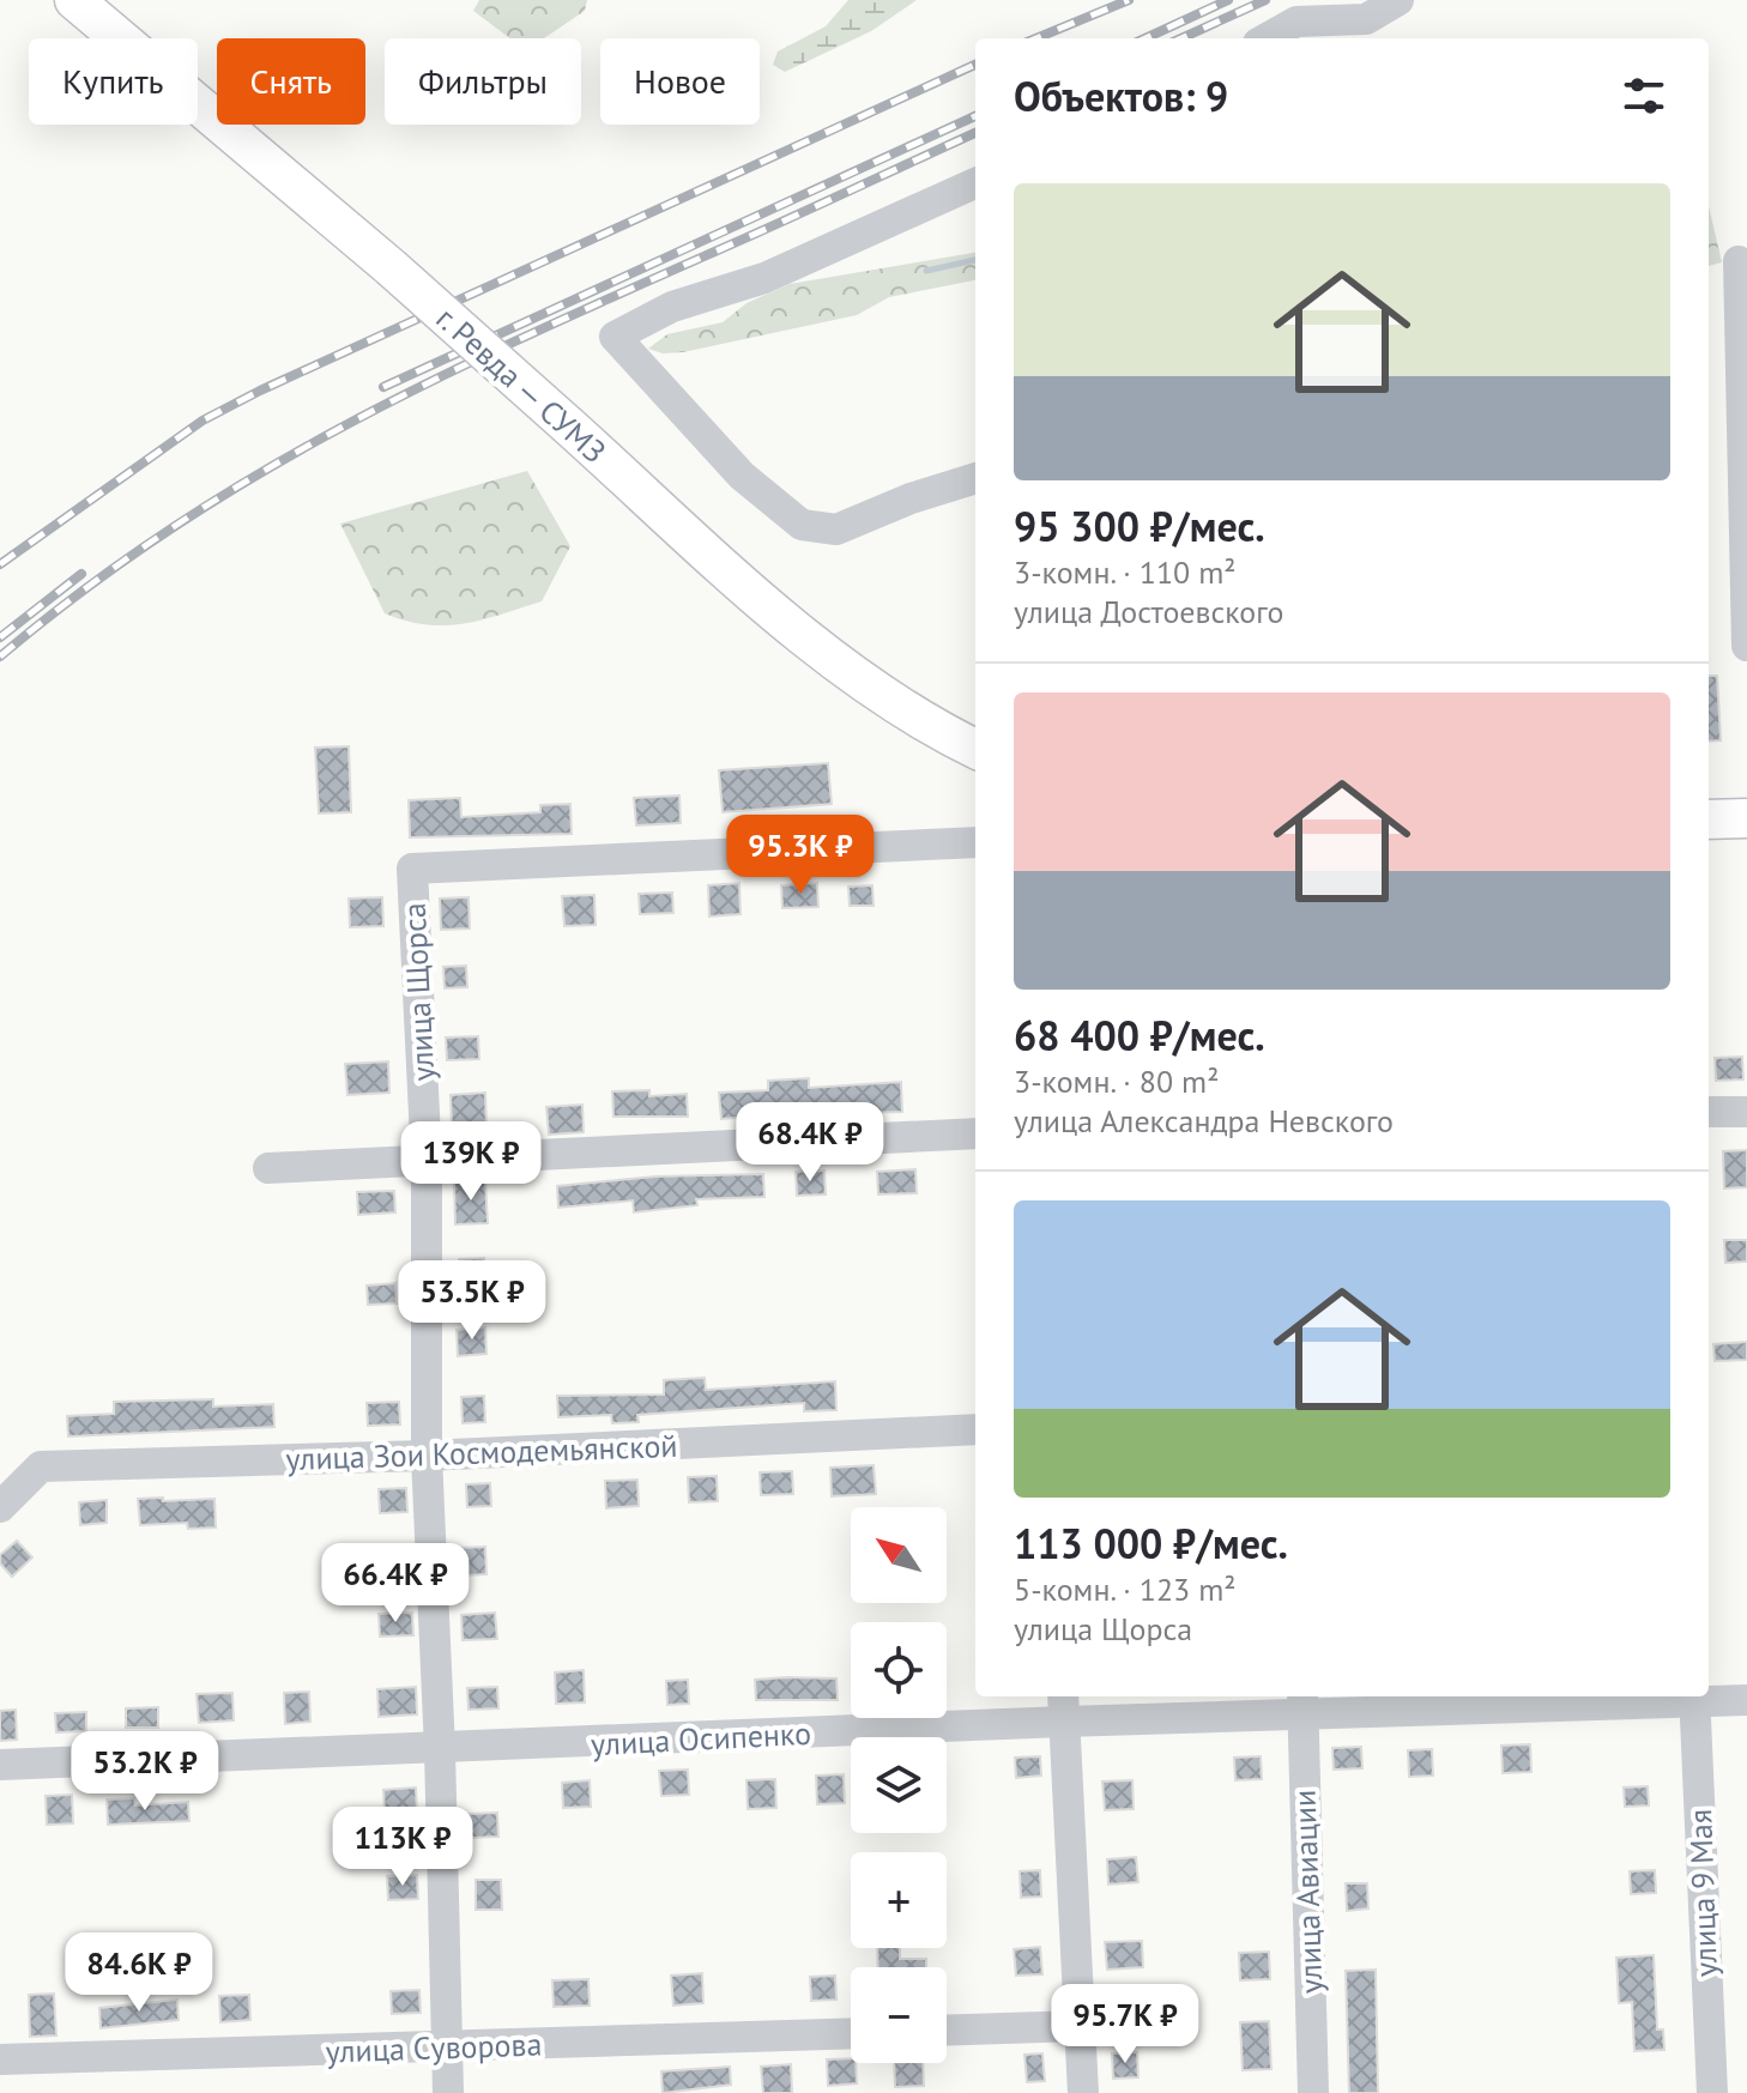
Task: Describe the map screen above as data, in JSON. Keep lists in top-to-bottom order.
{
  "streets": {
    "main road": ["г. Ревда — СУМЗ"],
    "street": [
      "улица Щорса",
      "улица Зои Космодемьянской",
      "улица Осипенко",
      "улица Авиации",
      "улица 9 Мая",
      "улица Суворова"
    ]
  },
  "crossings": [
    ["улица Щорса", "улица Зои Космодемьянской"],
    ["улица Щорса", "улица Осипенко"],
    ["улица Щорса", "улица Суворова"],
    ["улица Осипенко", "улица Авиации"],
    ["улица Осипенко", "улица 9 Мая"]
  ],
  "north": "top left",
  "page": {
    "chip": [
      "Купить",
      "Снять",
      "Фильтры",
      "Новое"
    ],
    "heading": "Объектов: 9",
    "list": [
      {
        "name": "95 300 ₽/мес.",
        "note": "3-комн. · 110 m² · улица Достоевского"
      },
      {
        "name": "68 400 ₽/мес.",
        "note": "3-комн. · 80 m² · улица Александра Невского"
      },
      {
        "name": "113 000 ₽/мес.",
        "note": "5-комн. · 123 m² · улица Щорса"
      }
    ],
    "price": [
      "95.3K ₽",
      "68.4K ₽",
      "139K ₽",
      "53.5K ₽",
      "66.4K ₽",
      "53.2K ₽",
      "113K ₽",
      "84.6K ₽",
      "95.7K ₽"
    ],
    "map_buttons": ["+", "−"]
  }
}
